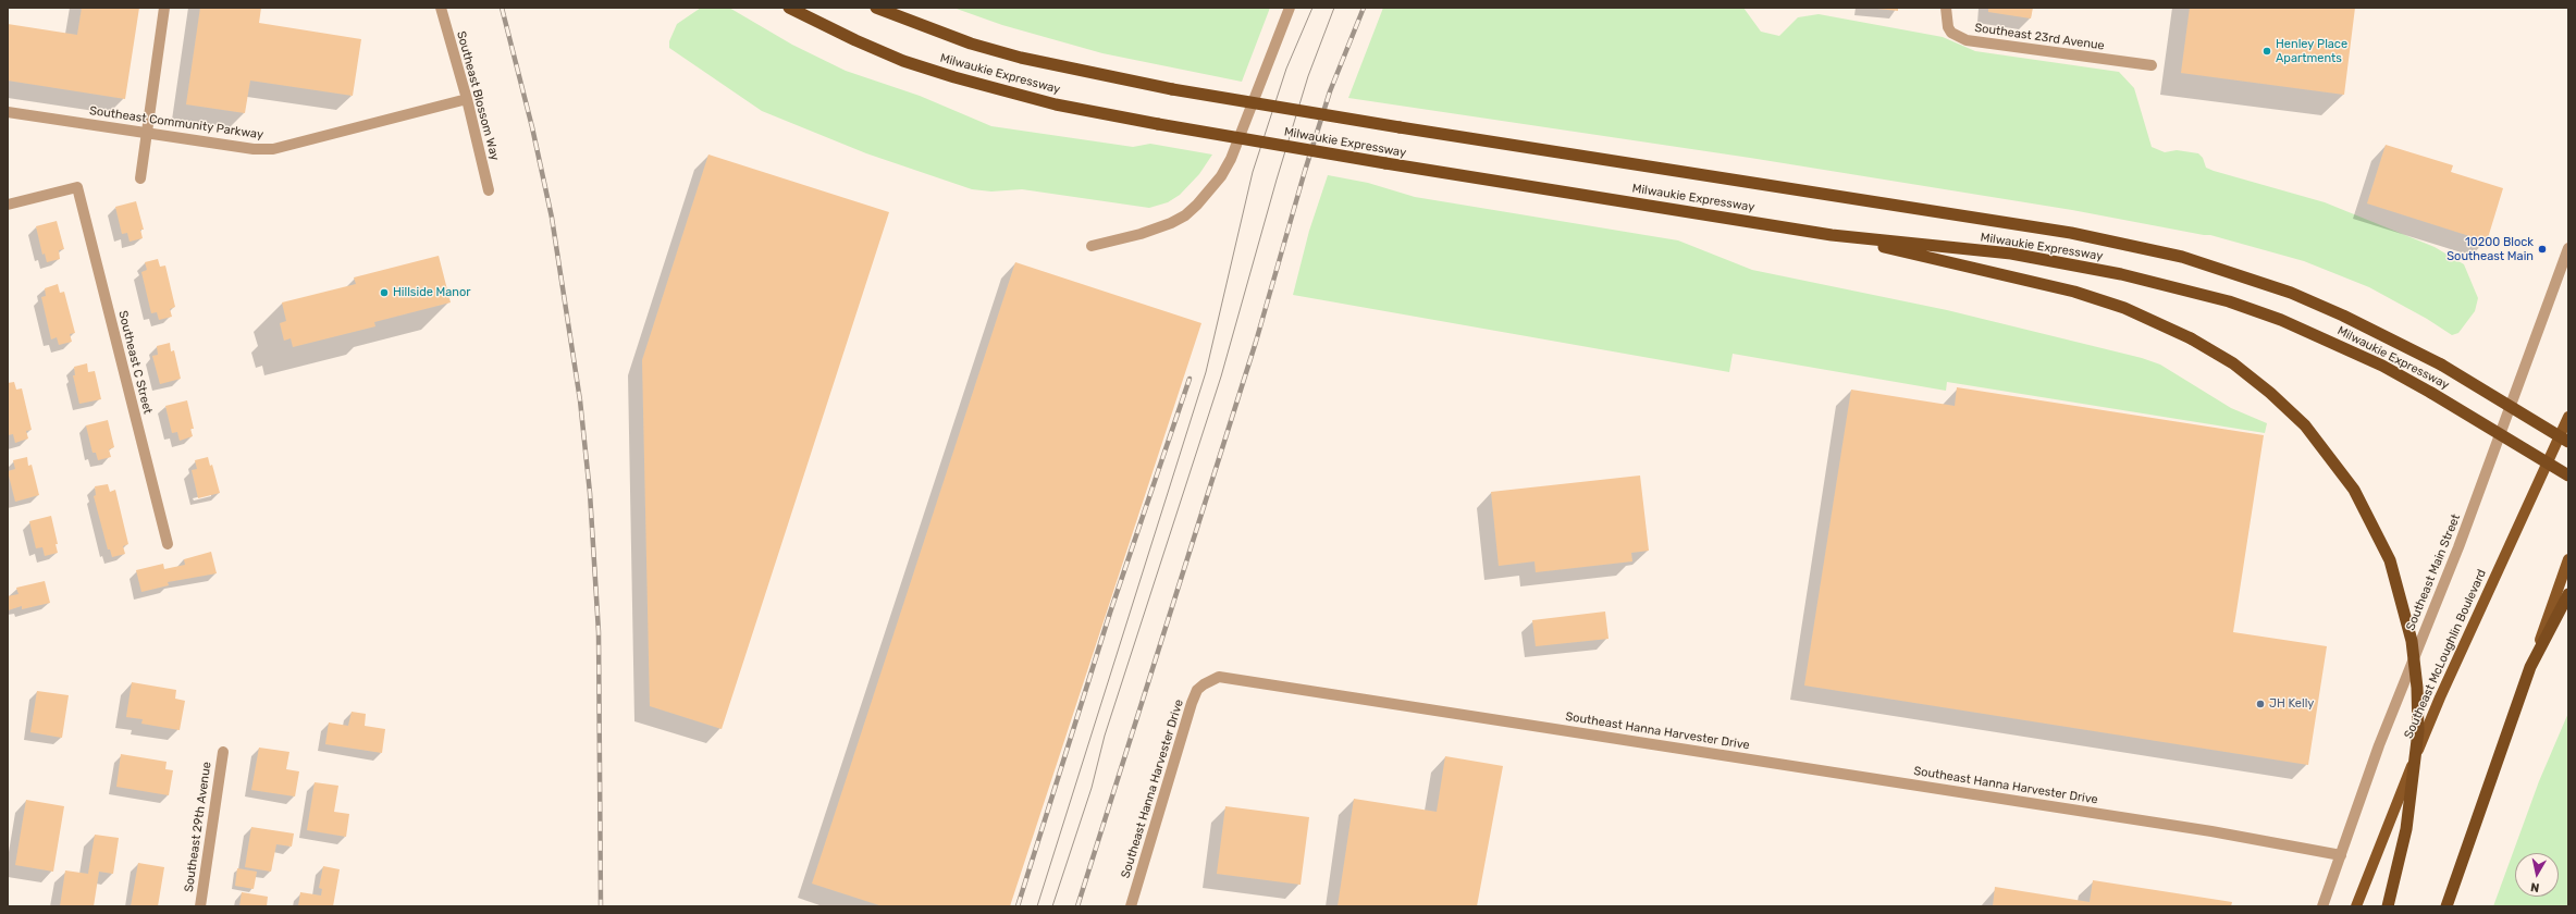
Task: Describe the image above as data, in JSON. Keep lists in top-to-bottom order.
{
  "streets": {
    "highway": ["Milwaukie Expressway"],
    "main road": ["Southeast McLoughlin Boulevard"],
    "street": [
      "Southeast 23rd Avenue",
      "Southeast Blossom Way",
      "Southeast Community Parkway",
      "Southeast C Street",
      "Southeast Main Street",
      "Southeast Hanna Harvester Drive",
      "Southeast 29th Avenue"
    ]
  },
  "crossings": [
    ["Southeast Blossom Way", "Southeast Community Parkway"],
    ["Southeast Main Street", "Southeast Hanna Harvester Drive"]
  ],
  "places": [
    "Henley Place Apartments",
    "10200 Block Southeast Main",
    "Hillside Manor",
    "JH Kelly"
  ],
  "north": "bottom"
}
